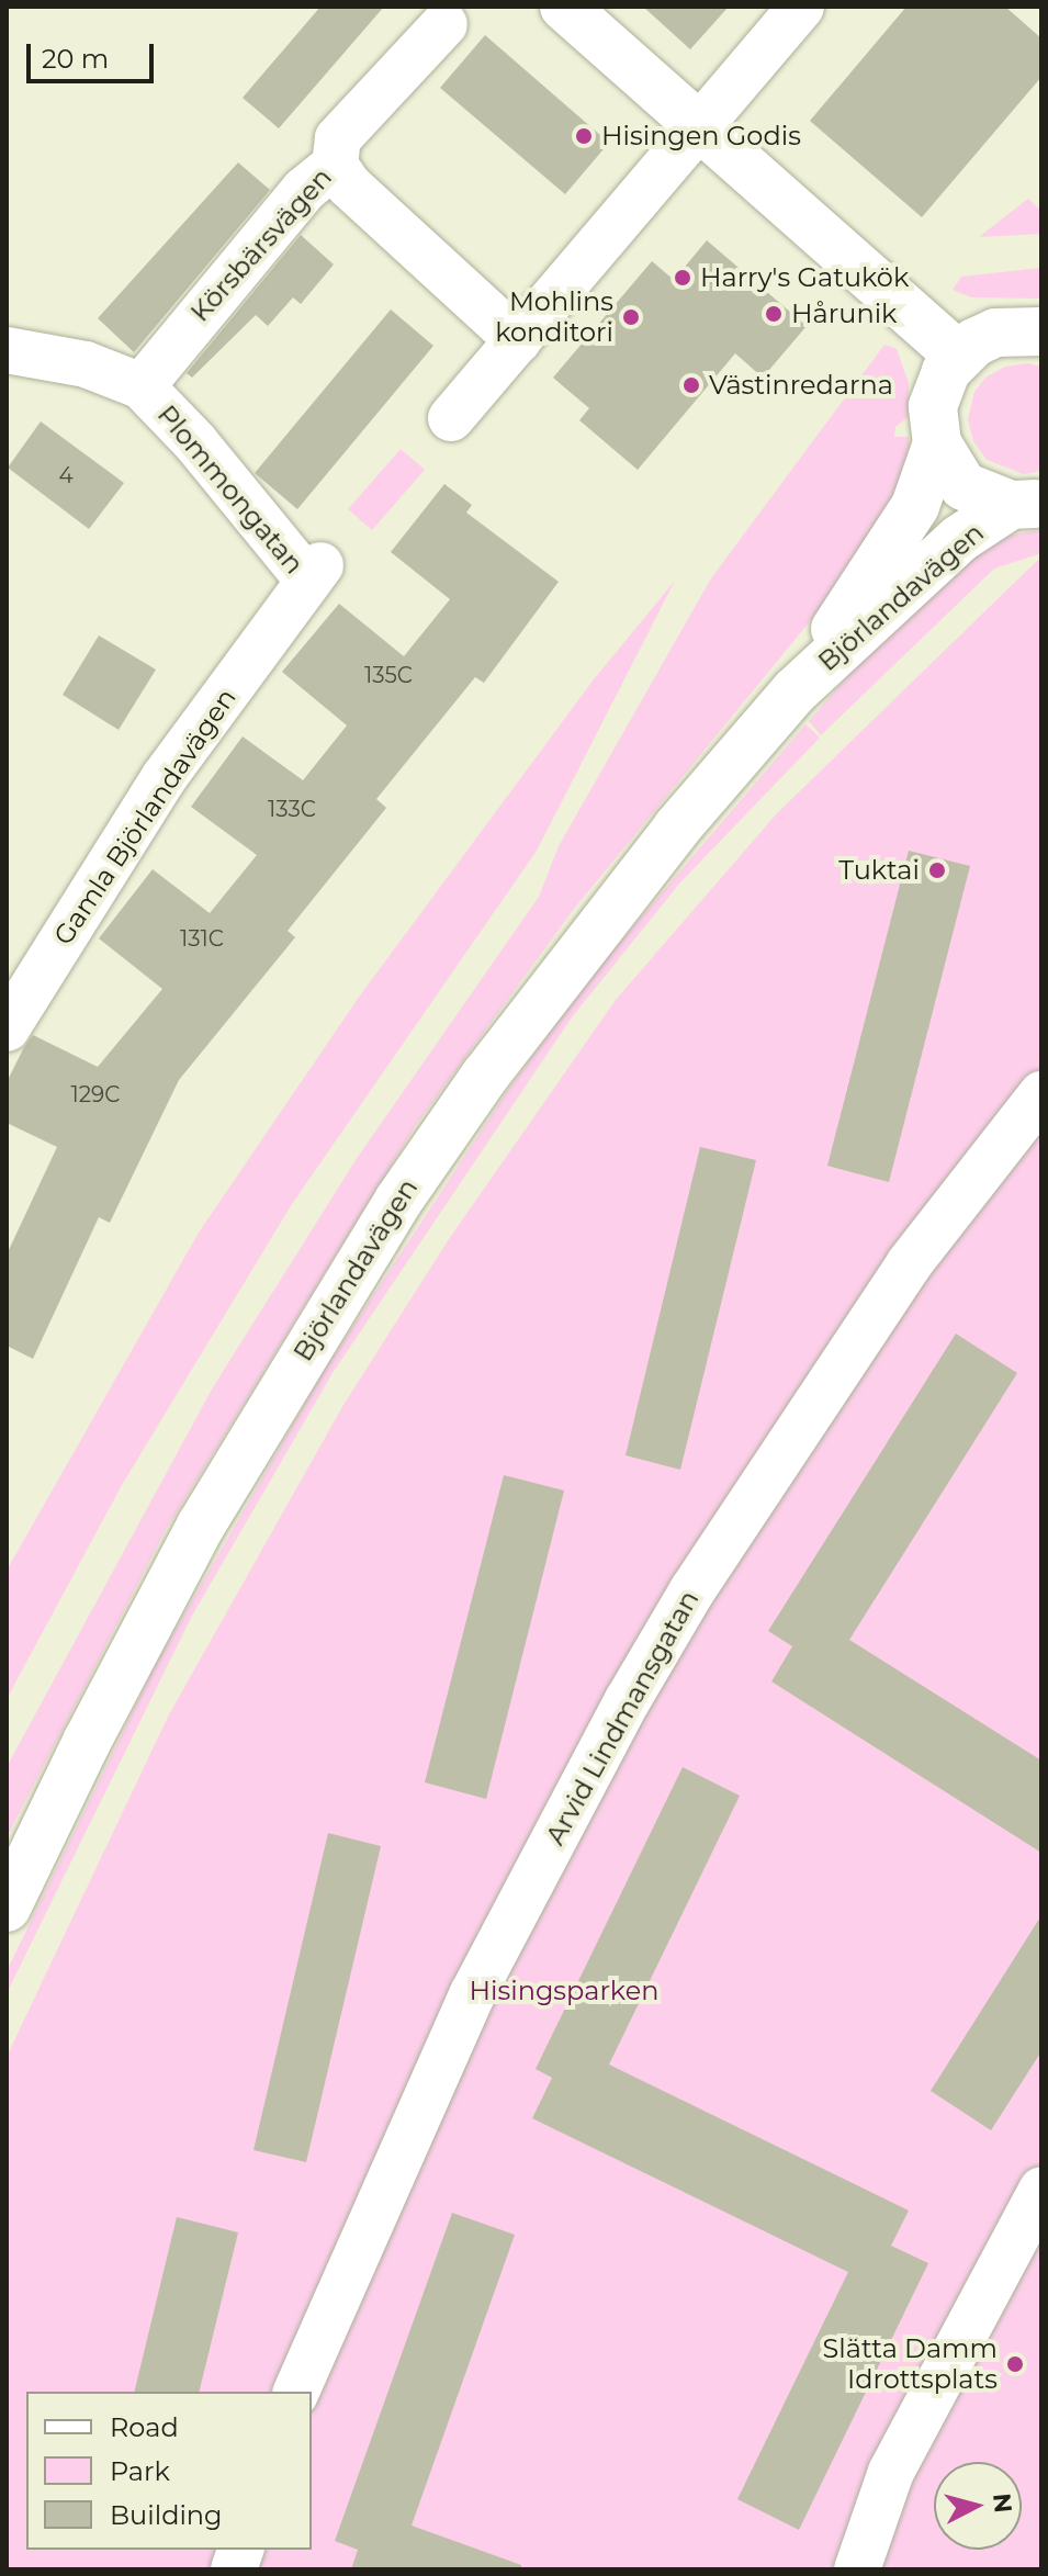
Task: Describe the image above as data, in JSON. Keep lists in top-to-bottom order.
{
  "streets": {
    "street": [
      "Körsbärsvägen",
      "Plommongatan",
      "Björlandavägen",
      "Gamla Björlandavägen",
      "Arvid Lindmansgatan"
    ]
  },
  "crossings": [
    ["Körsbärsvägen", "Plommongatan"],
    ["Plommongatan", "Gamla Björlandavägen"]
  ],
  "parks": ["Hisingsparken"],
  "places": [
    "Hisingen Godis",
    "Harry's Gatukök",
    "Hårunik",
    "Mohlins konditori",
    "Västinredarna",
    "Tuktai",
    "Slätta Damm Idrottsplats"
  ],
  "house_numbers": [
    "4",
    "135C",
    "133C",
    "131C",
    "129C"
  ],
  "legend": ["Road", "Park", "Building"],
  "scale_bar": "20 m",
  "north": "right"
}
